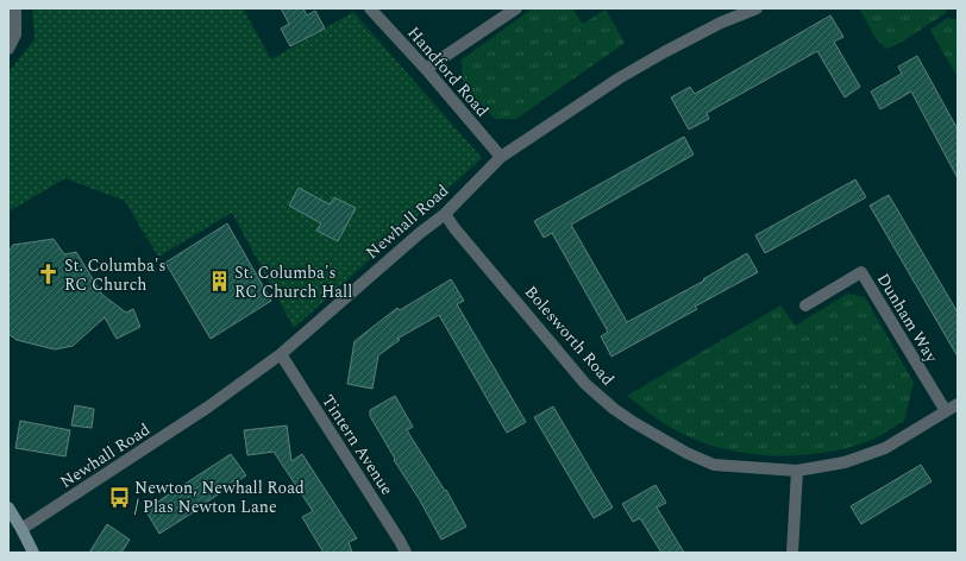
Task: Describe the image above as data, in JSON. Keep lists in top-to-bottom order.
{
  "streets": {
    "street": [
      "Handford Road",
      "Newhall Road",
      "Dunham Way",
      "Bolesworth Road",
      "Tintern Avenue"
    ]
  },
  "crossings": [
    ["Handford Road", "Newhall Road"],
    ["Newhall Road", "Bolesworth Road"],
    ["Newhall Road", "Tintern Avenue"],
    ["Dunham Way", "Bolesworth Road"]
  ],
  "places": {
    "church": ["St. Columba's RC Church"],
    "building": ["St. Columba's RC Church Hall"],
    "bus stop": ["Newton, Newhall Road / Plas Newton Lane"]
  }
}
